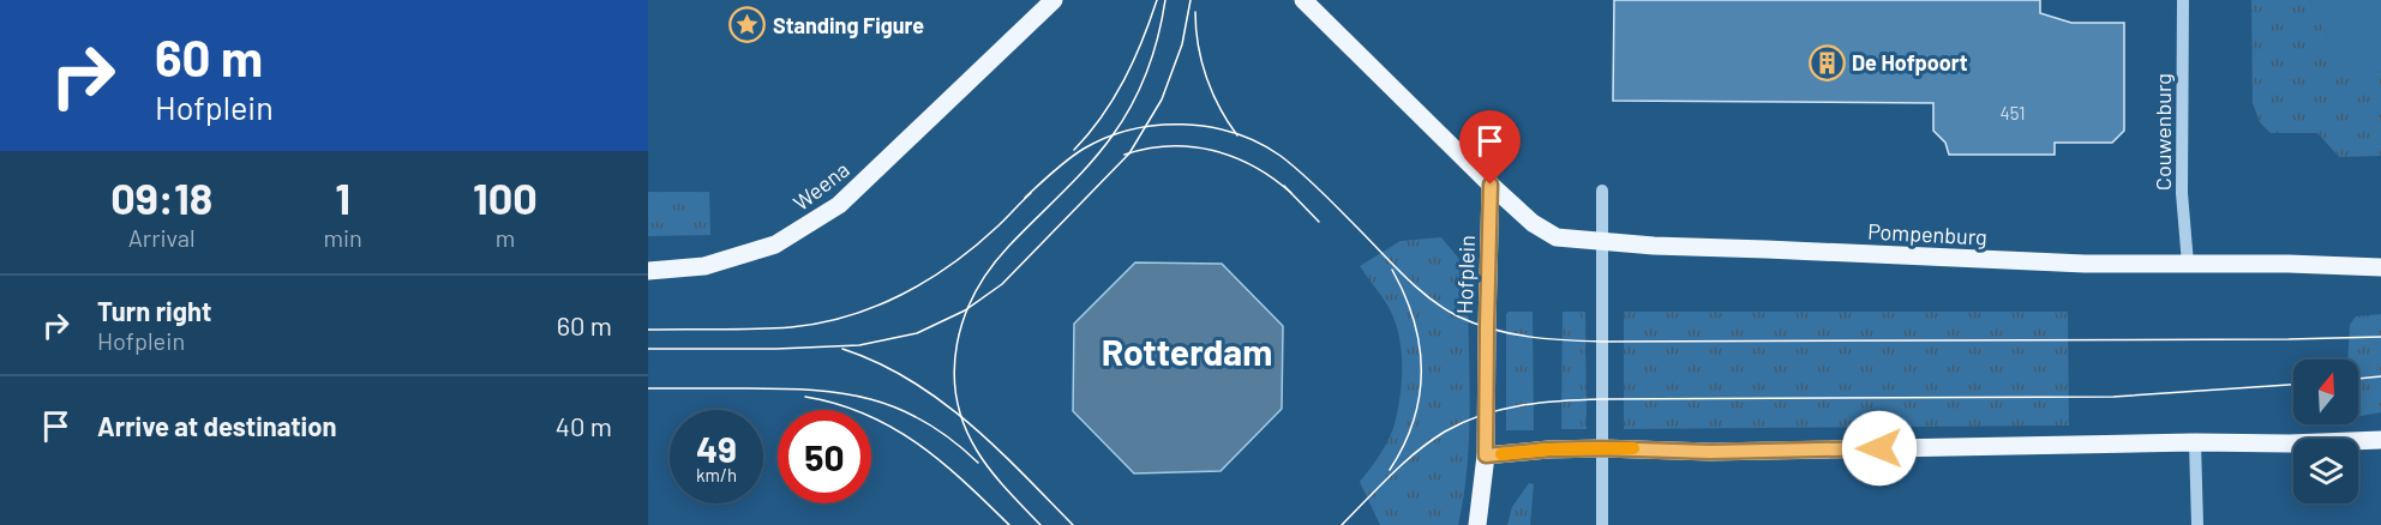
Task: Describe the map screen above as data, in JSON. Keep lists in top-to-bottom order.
{
  "streets": {
    "main road": ["Weena", "Pompenburg", "Hofplein"],
    "street": ["Couwenburg"]
  },
  "crossings": [
    ["Couwenburg", "Pompenburg"],
    ["Pompenburg", "Hofplein"]
  ],
  "districts": ["Rotterdam"],
  "places": {
    "place": ["Standing Figure"],
    "building": ["De Hofpoort"]
  },
  "house_numbers": ["451"],
  "north": "top",
  "page": {
    "turn": ["60 m", "Hofplein"],
    "eta": [
      "09:18",
      "Arrival",
      "1",
      "min",
      "100",
      "m"
    ],
    "list": [
      {
        "name": "Turn right",
        "note": "Hofplein",
        "value": "60 m"
      },
      {
        "name": "Arrive at destination",
        "value": "40 m"
      }
    ],
    "speed": "49 km/h",
    "limit": "50"
  }
}
